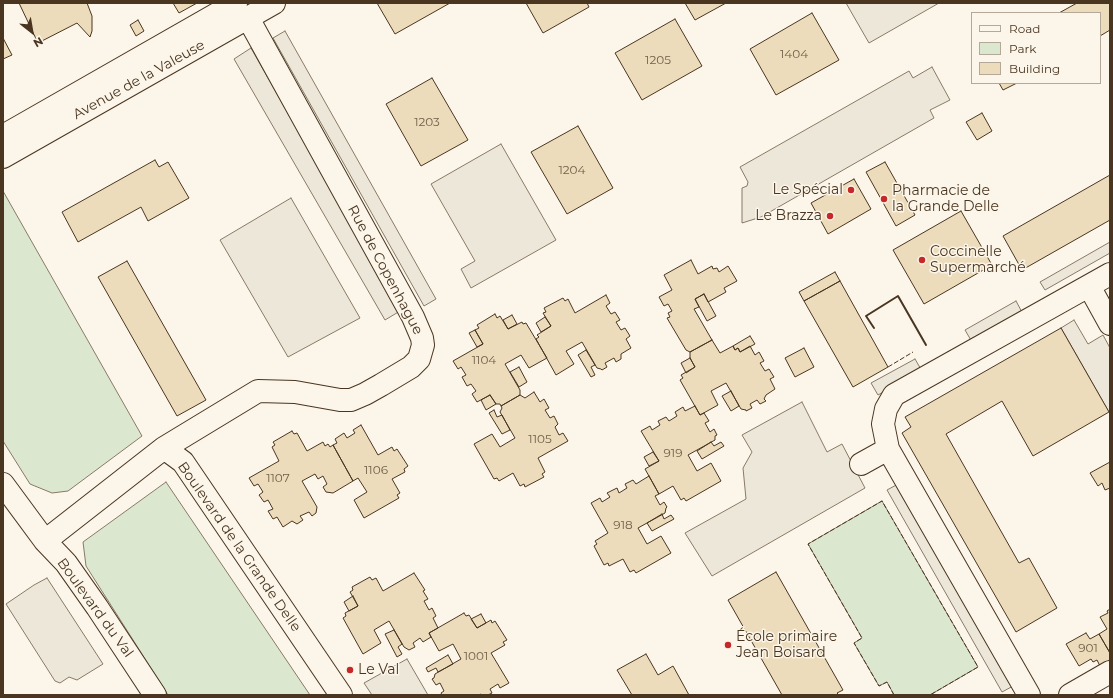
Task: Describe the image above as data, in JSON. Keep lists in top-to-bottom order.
{
  "streets": {
    "street": [
      "Avenue de la Valeuse",
      "Rue de Copenhague",
      "Boulevard de la Grande Delle",
      "Boulevard du Val"
    ]
  },
  "crossings": [
    ["Avenue de la Valeuse", "Rue de Copenhague"],
    ["Rue de Copenhague", "Boulevard de la Grande Delle"]
  ],
  "places": [
    "Le Spécial",
    "Pharmacie de la Grande Delle",
    "Le Brazza",
    "Coccinelle Supermarché",
    "École primaire Jean Boisard",
    "Le Val"
  ],
  "house_numbers": [
    "1404",
    "1205",
    "1203",
    "1204",
    "1104",
    "1105",
    "919",
    "1106",
    "1107",
    "918",
    "901",
    "1001"
  ],
  "legend": ["Road", "Park", "Building"],
  "north": "bottom right"
}
